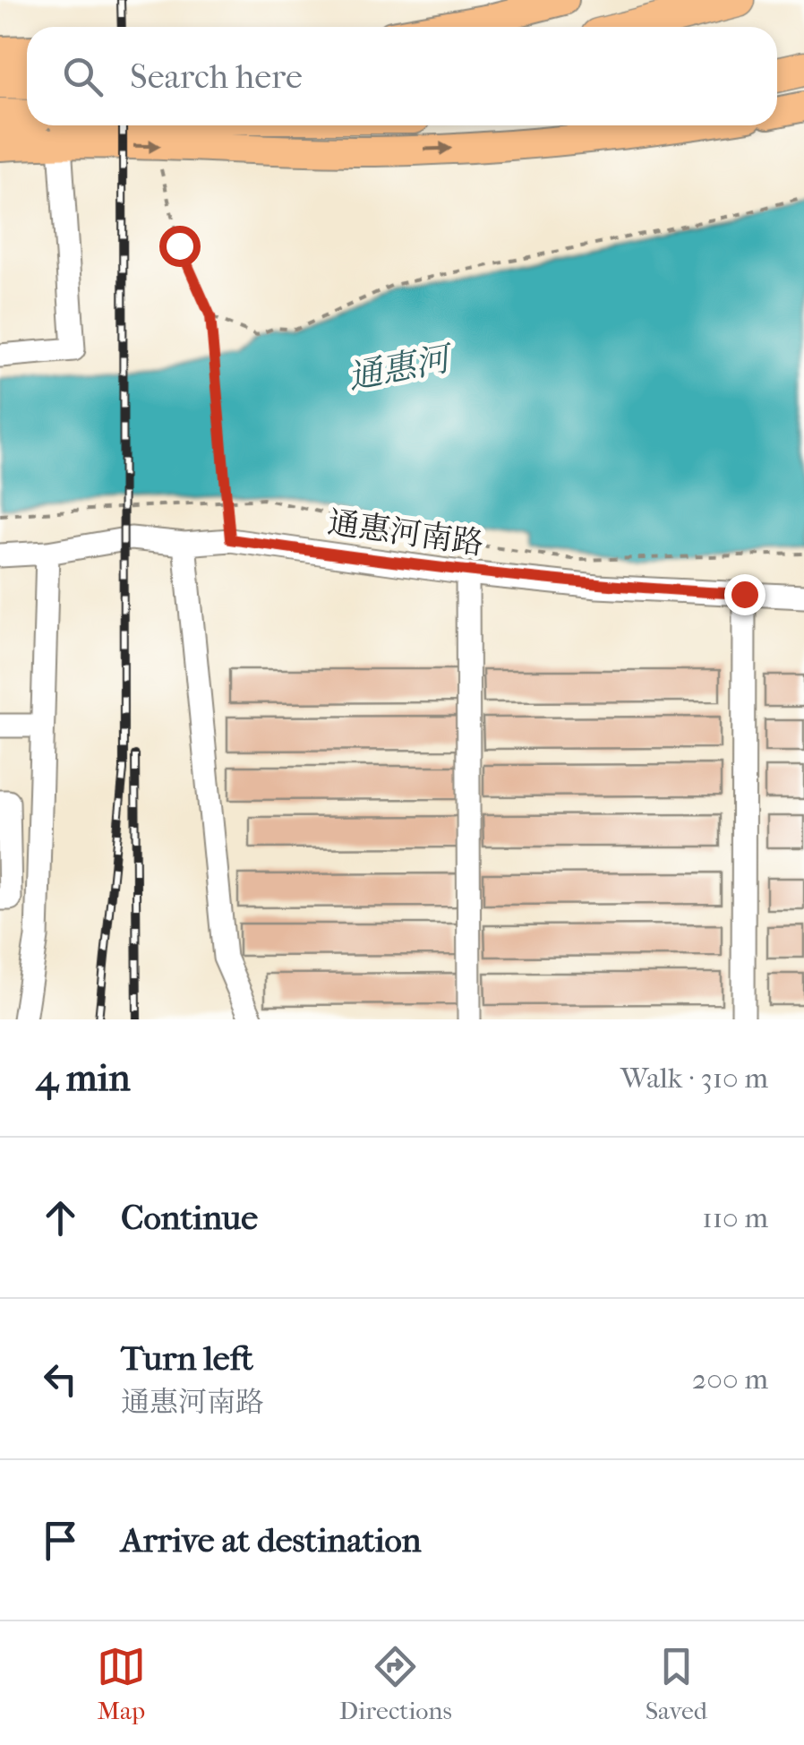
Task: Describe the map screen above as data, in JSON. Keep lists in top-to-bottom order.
{
  "streets": {
    "street": ["通惠河南路"]
  },
  "water": ["通惠河"],
  "page": {
    "search": "Search here",
    "heading": ["4 min", "Walk · 310 m"],
    "list": [
      ["Continue", "110 m"],
      ["Turn left", "通惠河南路", "200 m"],
      "Arrive at destination"
    ],
    "nav": ["Map", "Directions", "Saved"]
  }
}
